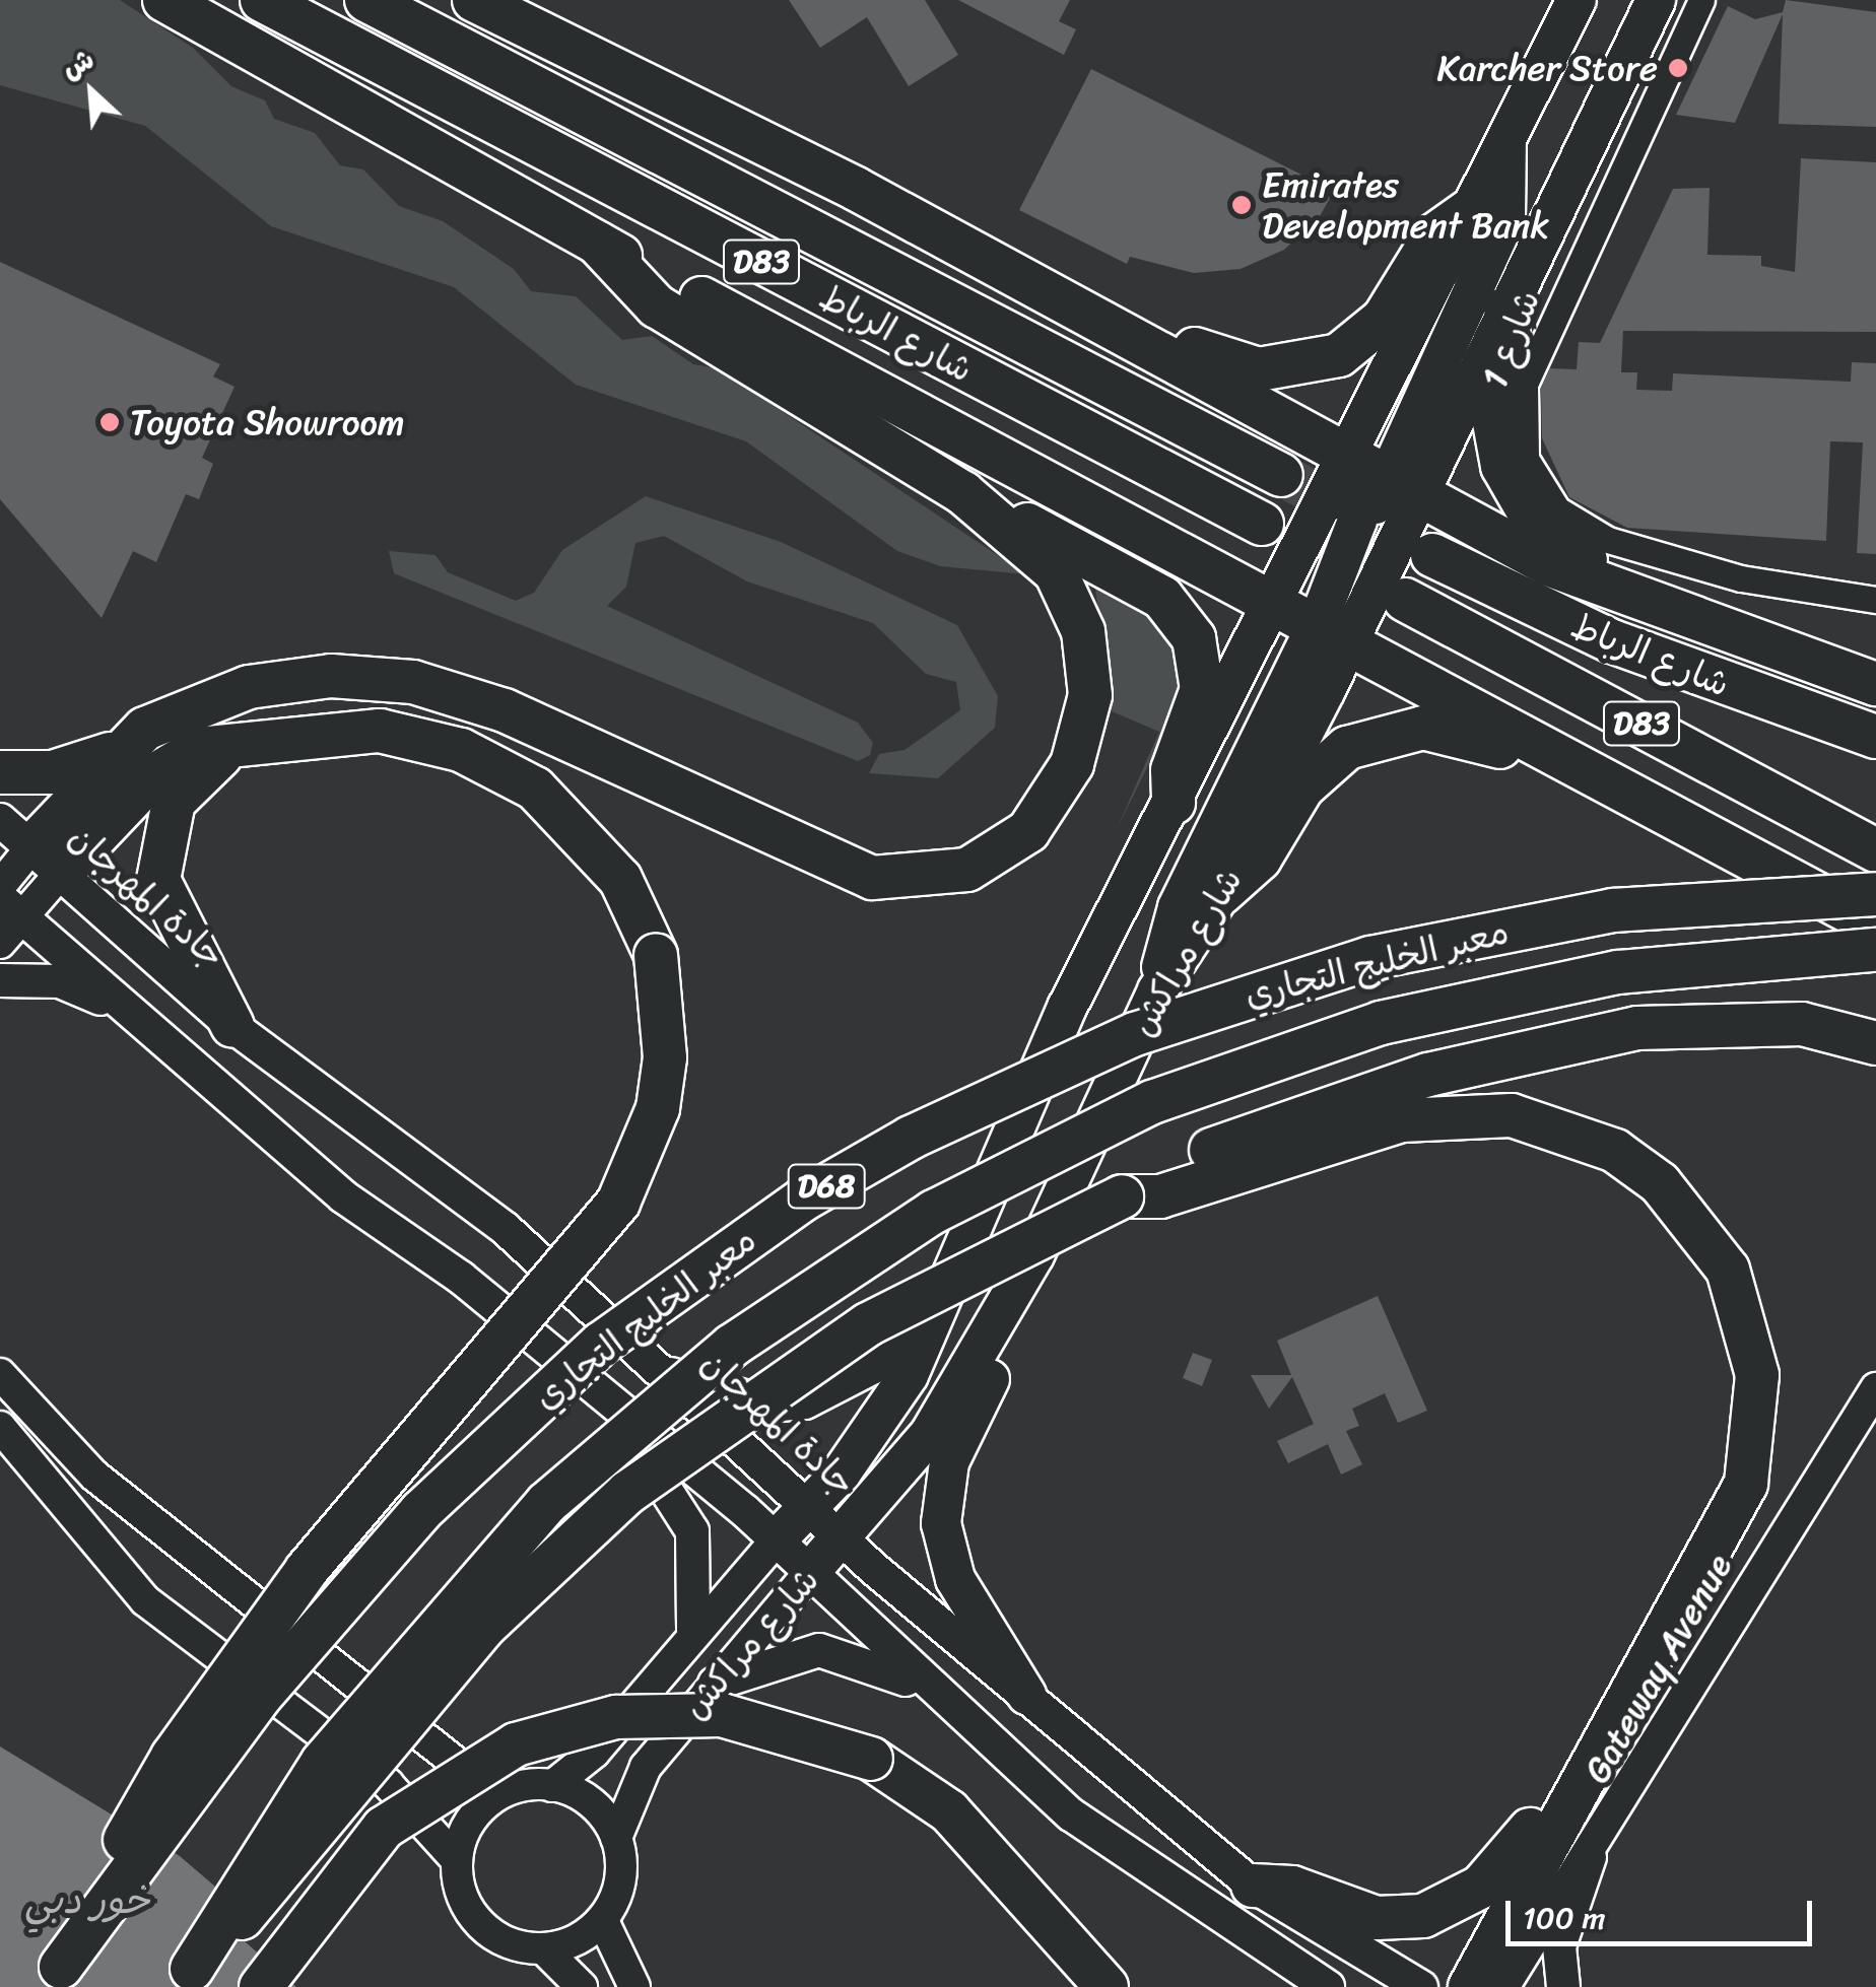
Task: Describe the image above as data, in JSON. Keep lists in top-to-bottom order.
{
  "streets": {
    "highway": [
      "D83",
      "شارع الرباط",
      "معبر الخليج التجاري",
      "D68"
    ],
    "main road": ["جادة المهرجان", "شارع مراكش"],
    "street": ["شارع 1", "Gateway Avenue"]
  },
  "crossings": [
    ["جادة المهرجان", "شارع مراكش"]
  ],
  "water": ["خور دبي"],
  "places": ["Karcher Store", "Emirates Development Bank", "Toyota Showroom"],
  "scale_bar": "100 m",
  "north": "top left"
}
